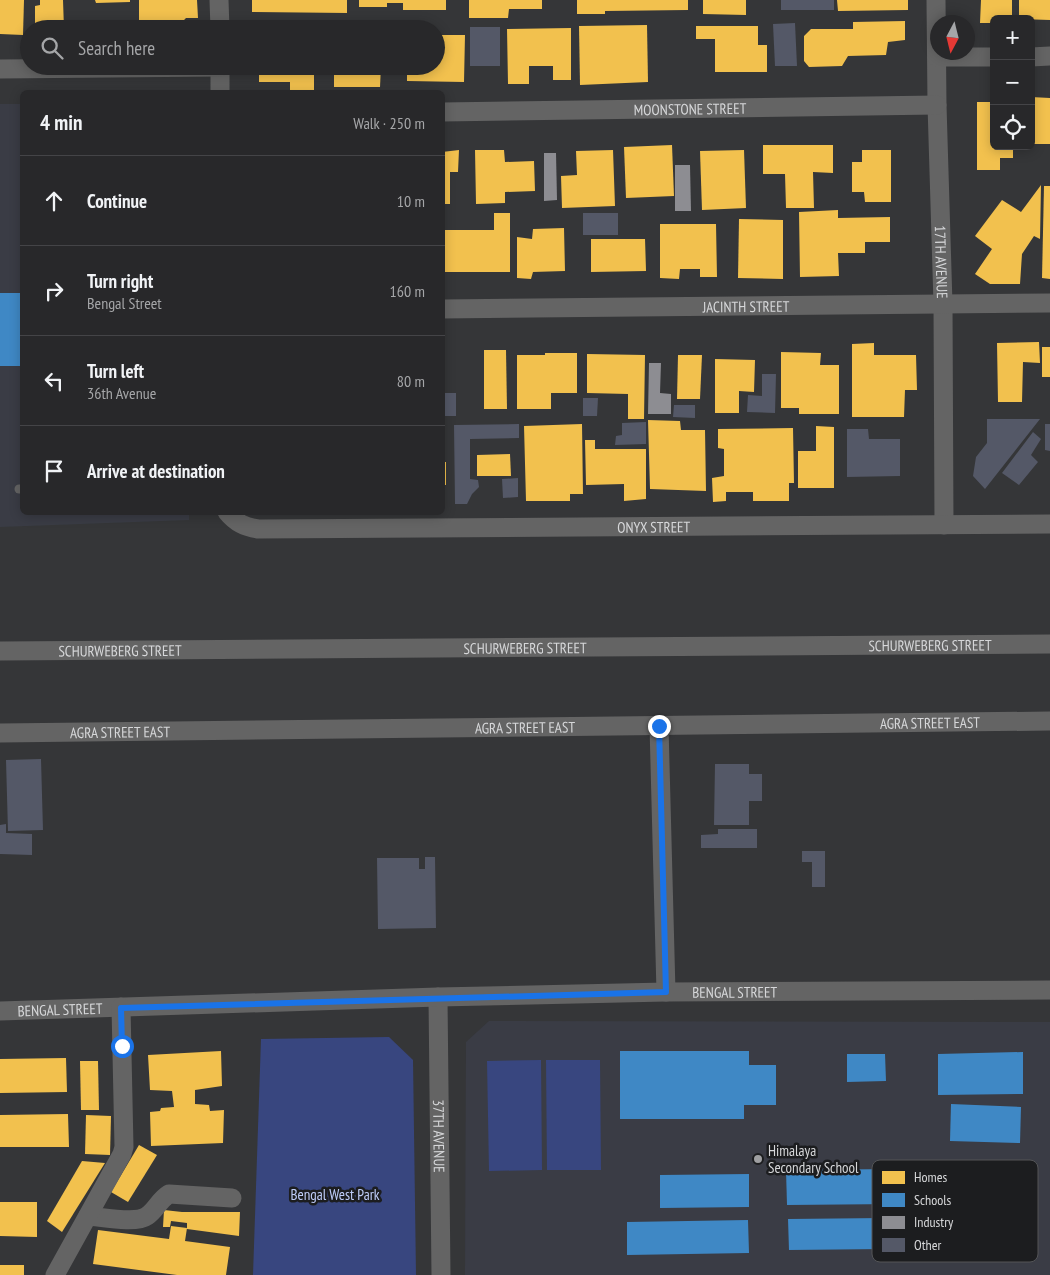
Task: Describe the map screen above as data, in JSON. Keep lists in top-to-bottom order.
{
  "streets": {
    "street": [
      "MOONSTONE STREET",
      "17TH AVENUE",
      "JACINTH STREET",
      "ONYX STREET",
      "SCHURWEBERG STREET",
      "AGRA STREET EAST",
      "BENGAL STREET",
      "37TH AVENUE"
    ]
  },
  "crossings": [
    ["MOONSTONE STREET", "17TH AVENUE"],
    ["17TH AVENUE", "JACINTH STREET"],
    ["17TH AVENUE", "ONYX STREET"],
    ["BENGAL STREET", "37TH AVENUE"]
  ],
  "parks": ["Bengal West Park"],
  "places": ["Himalaya Secondary School"],
  "legend": [
    "Homes",
    "Schools",
    "Industry",
    "Other"
  ],
  "north": "bottom",
  "page": {
    "map_buttons": ["+", "−"],
    "search": "Search here",
    "heading": ["4 min", "Walk · 250 m"],
    "list": [
      ["Continue", "10 m"],
      ["Turn right", "Bengal Street", "160 m"],
      ["Turn left", "36th Avenue", "80 m"],
      "Arrive at destination"
    ]
  }
}
